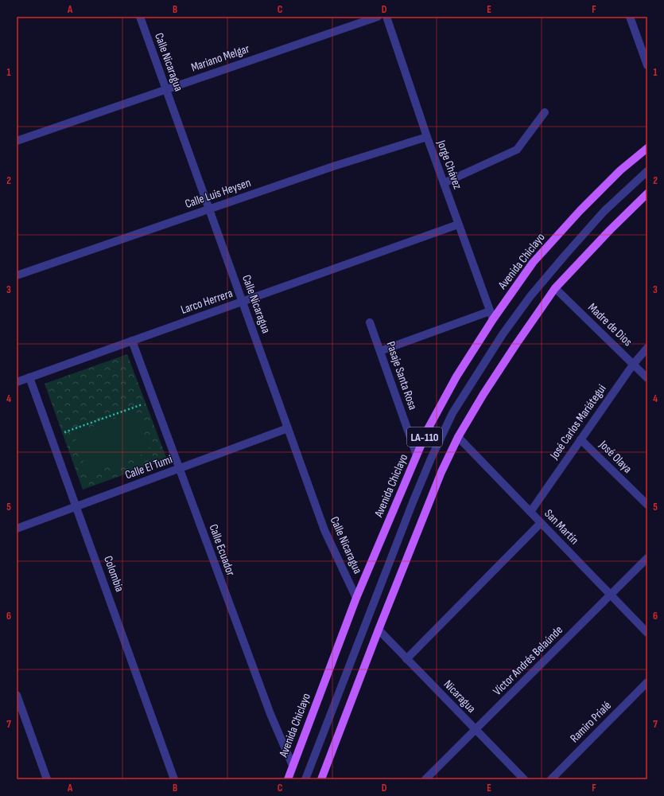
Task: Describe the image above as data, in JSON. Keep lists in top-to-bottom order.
{
  "streets": {
    "main road": ["Avenida Chiclayo", "LA-110"],
    "street": [
      "Mariano Melgar",
      "Calle Nicaragua",
      "Jorge Chávez",
      "Calle Luis Heysen",
      "Larco Herrera",
      "Madre de Dios",
      "Pasaje Santa Rosa",
      "José Carlos Mariátegui",
      "José Olaya",
      "Calle El Tumi",
      "San Martín",
      "Calle Ecuador",
      "Colombia",
      "Víctor Andrés Belaúnde",
      "Nicaragua",
      "Ramiro Prialé"
    ]
  },
  "crossings": [
    ["Mariano Melgar", "Calle Nicaragua"],
    ["Calle Nicaragua", "Calle Luis Heysen"],
    ["Calle Nicaragua", "Avenida Chiclayo"],
    ["Calle Nicaragua", "Larco Herrera"],
    ["Calle Nicaragua", "Calle El Tumi"],
    ["Jorge Chávez", "Calle Luis Heysen"],
    ["Jorge Chávez", "Avenida Chiclayo"],
    ["Jorge Chávez", "Larco Herrera"],
    ["Avenida Chiclayo", "Pasaje Santa Rosa"],
    ["Avenida Chiclayo", "Calle Ecuador"],
    ["Larco Herrera", "Calle Ecuador"],
    ["Larco Herrera", "Colombia"],
    ["Madre de Dios", "José Carlos Mariátegui"],
    ["Madre de Dios", "LA-110"],
    ["José Carlos Mariátegui", "José Olaya"],
    ["José Carlos Mariátegui", "San Martín"],
    ["LA-110", "San Martín"],
    ["LA-110", "Nicaragua"],
    ["Calle El Tumi", "Calle Ecuador"],
    ["Calle El Tumi", "Colombia"],
    ["San Martín", "Víctor Andrés Belaúnde"],
    ["Víctor Andrés Belaúnde", "Nicaragua"]
  ],
  "grid": {
    "columns": [
      "A",
      "B",
      "C",
      "D",
      "E",
      "F"
    ],
    "rows": [
      "1",
      "2",
      "3",
      "4",
      "5",
      "6",
      "7"
    ]
  }
}
